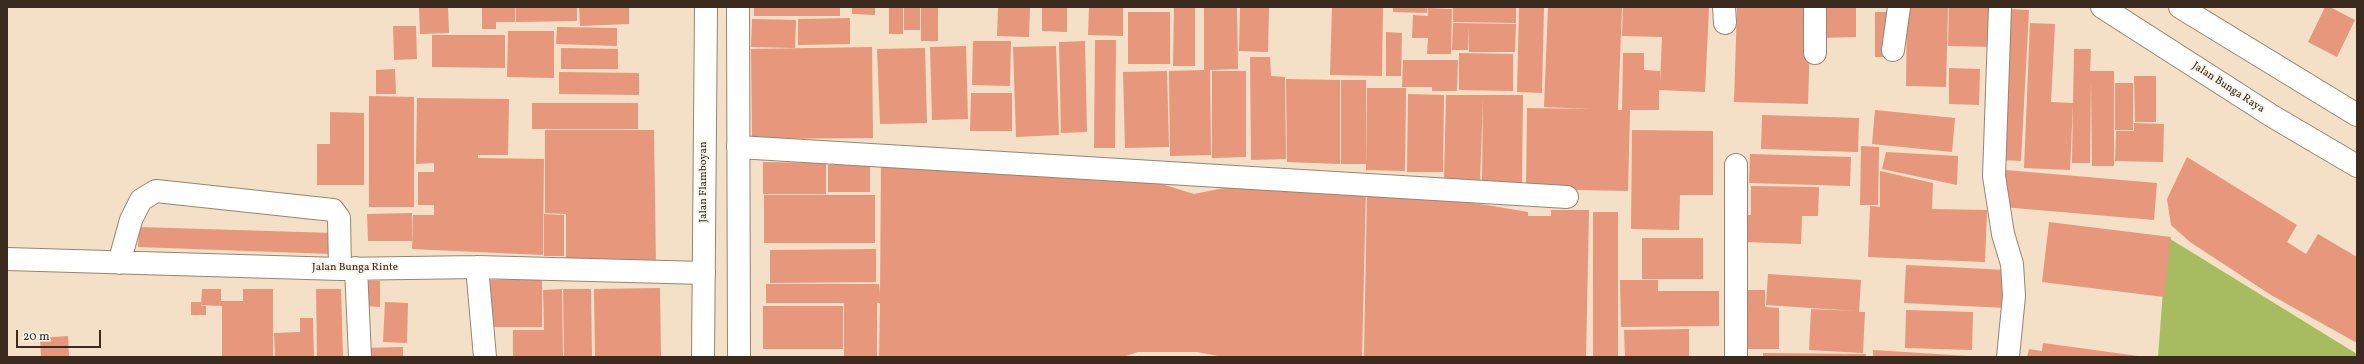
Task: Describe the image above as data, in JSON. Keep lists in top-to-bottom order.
{
  "streets": {
    "street": ["Jalan Bunga Raya", "Jalan Flamboyan", "Jalan Bunga Rinte"]
  },
  "crossings": [
    ["Jalan Flamboyan", "Jalan Bunga Rinte"]
  ],
  "scale_bar": "20 m"
}
